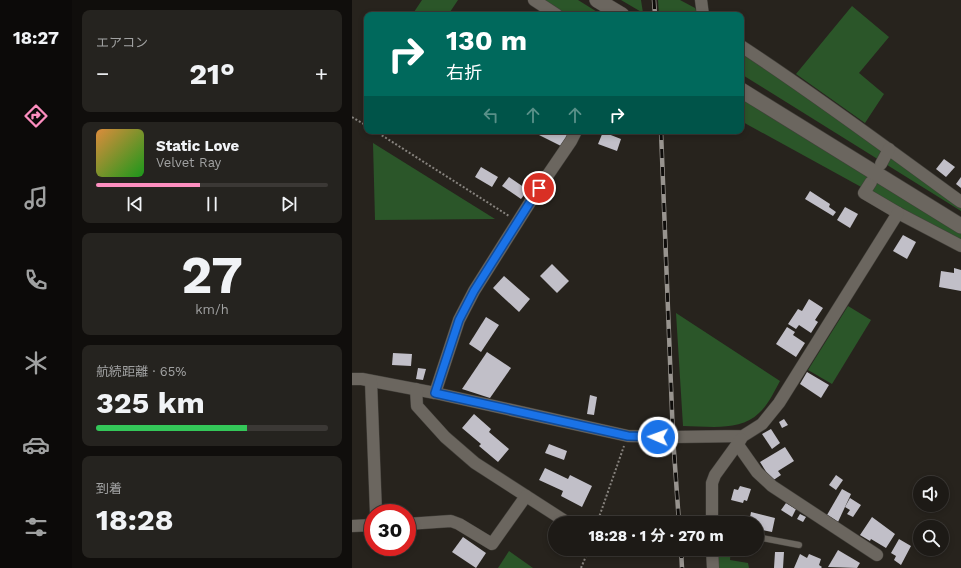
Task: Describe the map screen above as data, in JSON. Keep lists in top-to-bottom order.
{
  "page": {
    "tabs": "18:27",
    "tile": [
      "エアコン",
      ["27", "km/h"],
      ["航続距離 · 65%", "325 km"],
      ["到着", "18:28"]
    ],
    "turn": ["130 m", "右折"],
    "heat": ["−", "21°", "+"],
    "song": ["Static Love", "Velvet Ray"],
    "limit": "30",
    "trip": "18:28 · 1 分 · 270 m"
  }
}
